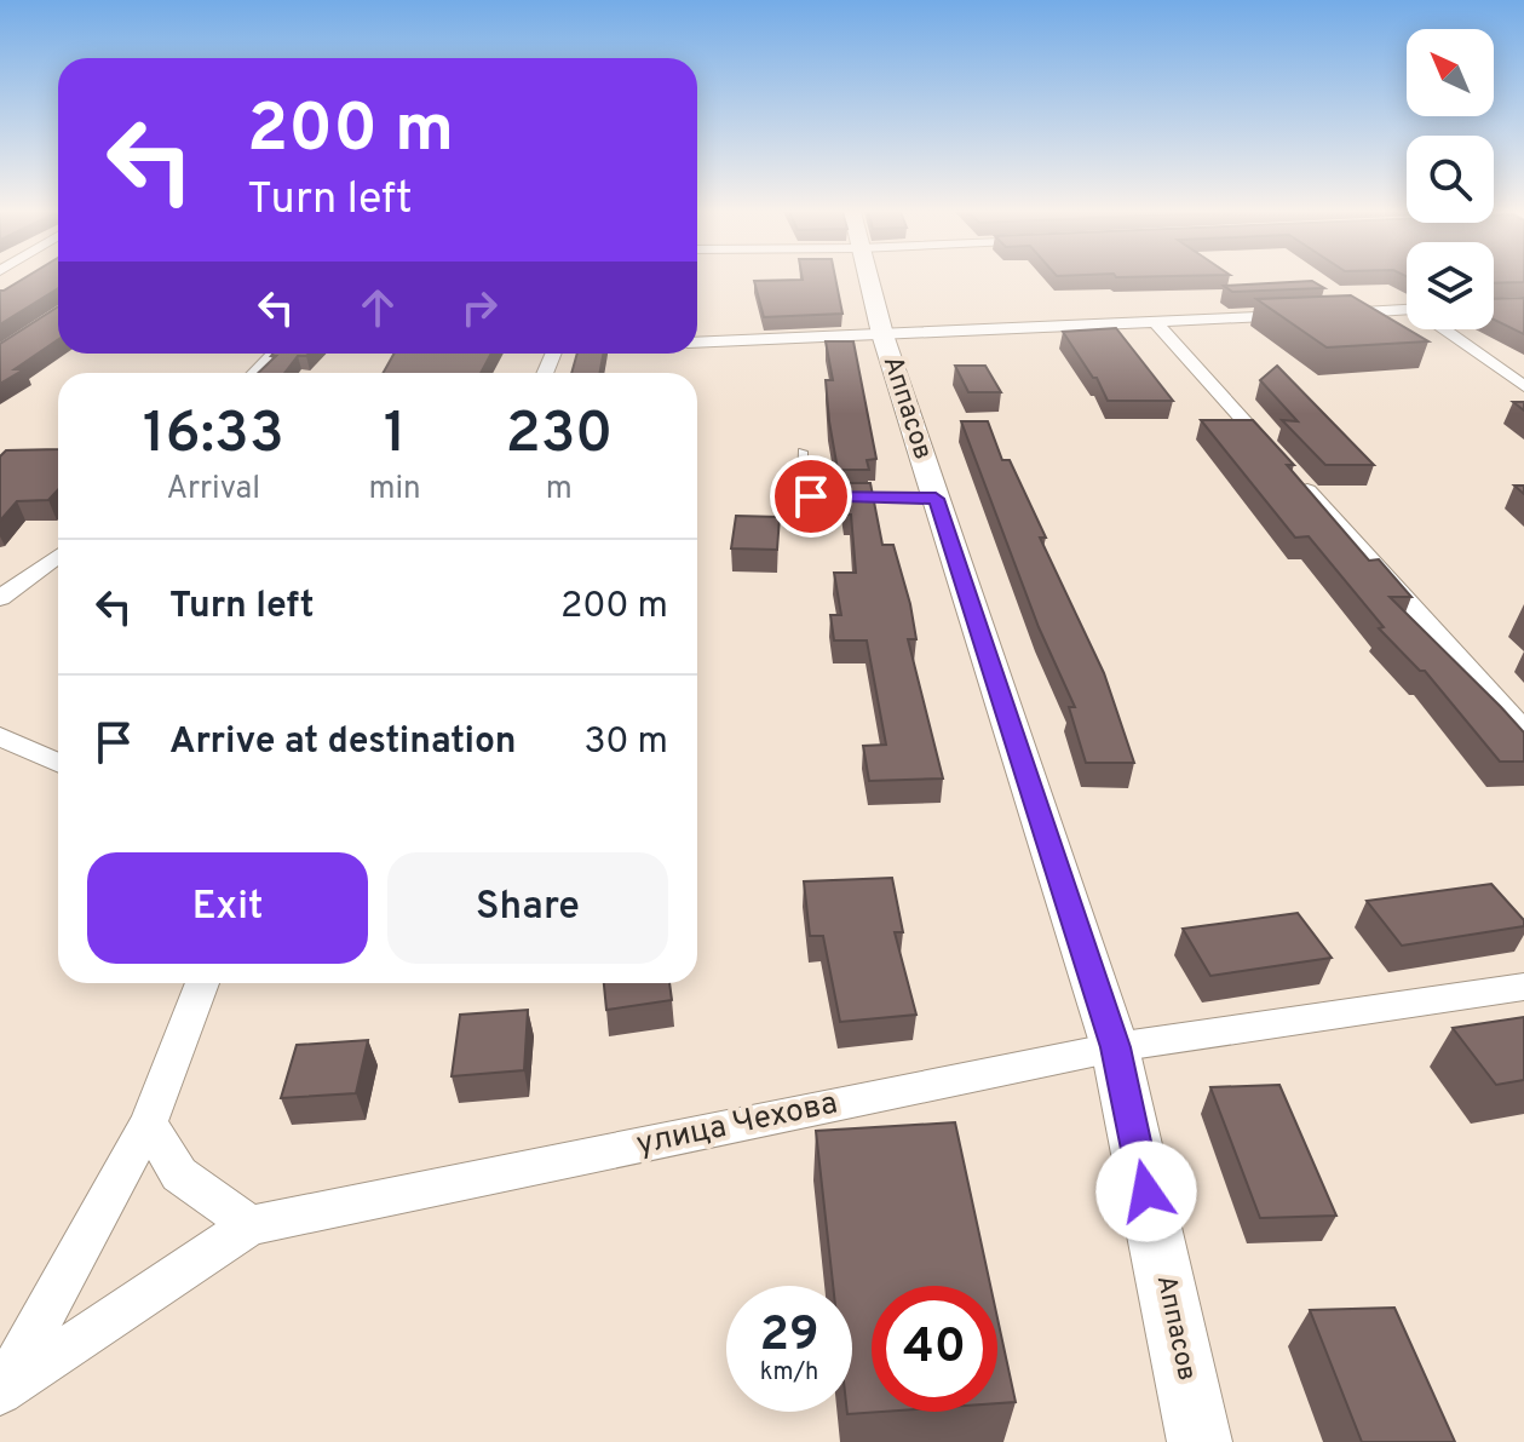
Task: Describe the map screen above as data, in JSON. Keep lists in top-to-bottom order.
{
  "streets": {
    "street": ["Аппасов", "улица Чехова"]
  },
  "crossings": [
    ["Аппасов", "улица Чехова"]
  ],
  "north": "top left",
  "page": {
    "turn": ["200 m", "Turn left"],
    "eta": [
      "16:33",
      "Arrival",
      "1",
      "min",
      "230",
      "m"
    ],
    "list": [
      {
        "name": "Turn left",
        "value": "200 m"
      },
      {
        "name": "Arrive at destination",
        "value": "30 m"
      }
    ],
    "buttons": ["Exit", "Share"],
    "speed": "29 km/h",
    "limit": "40"
  }
}
